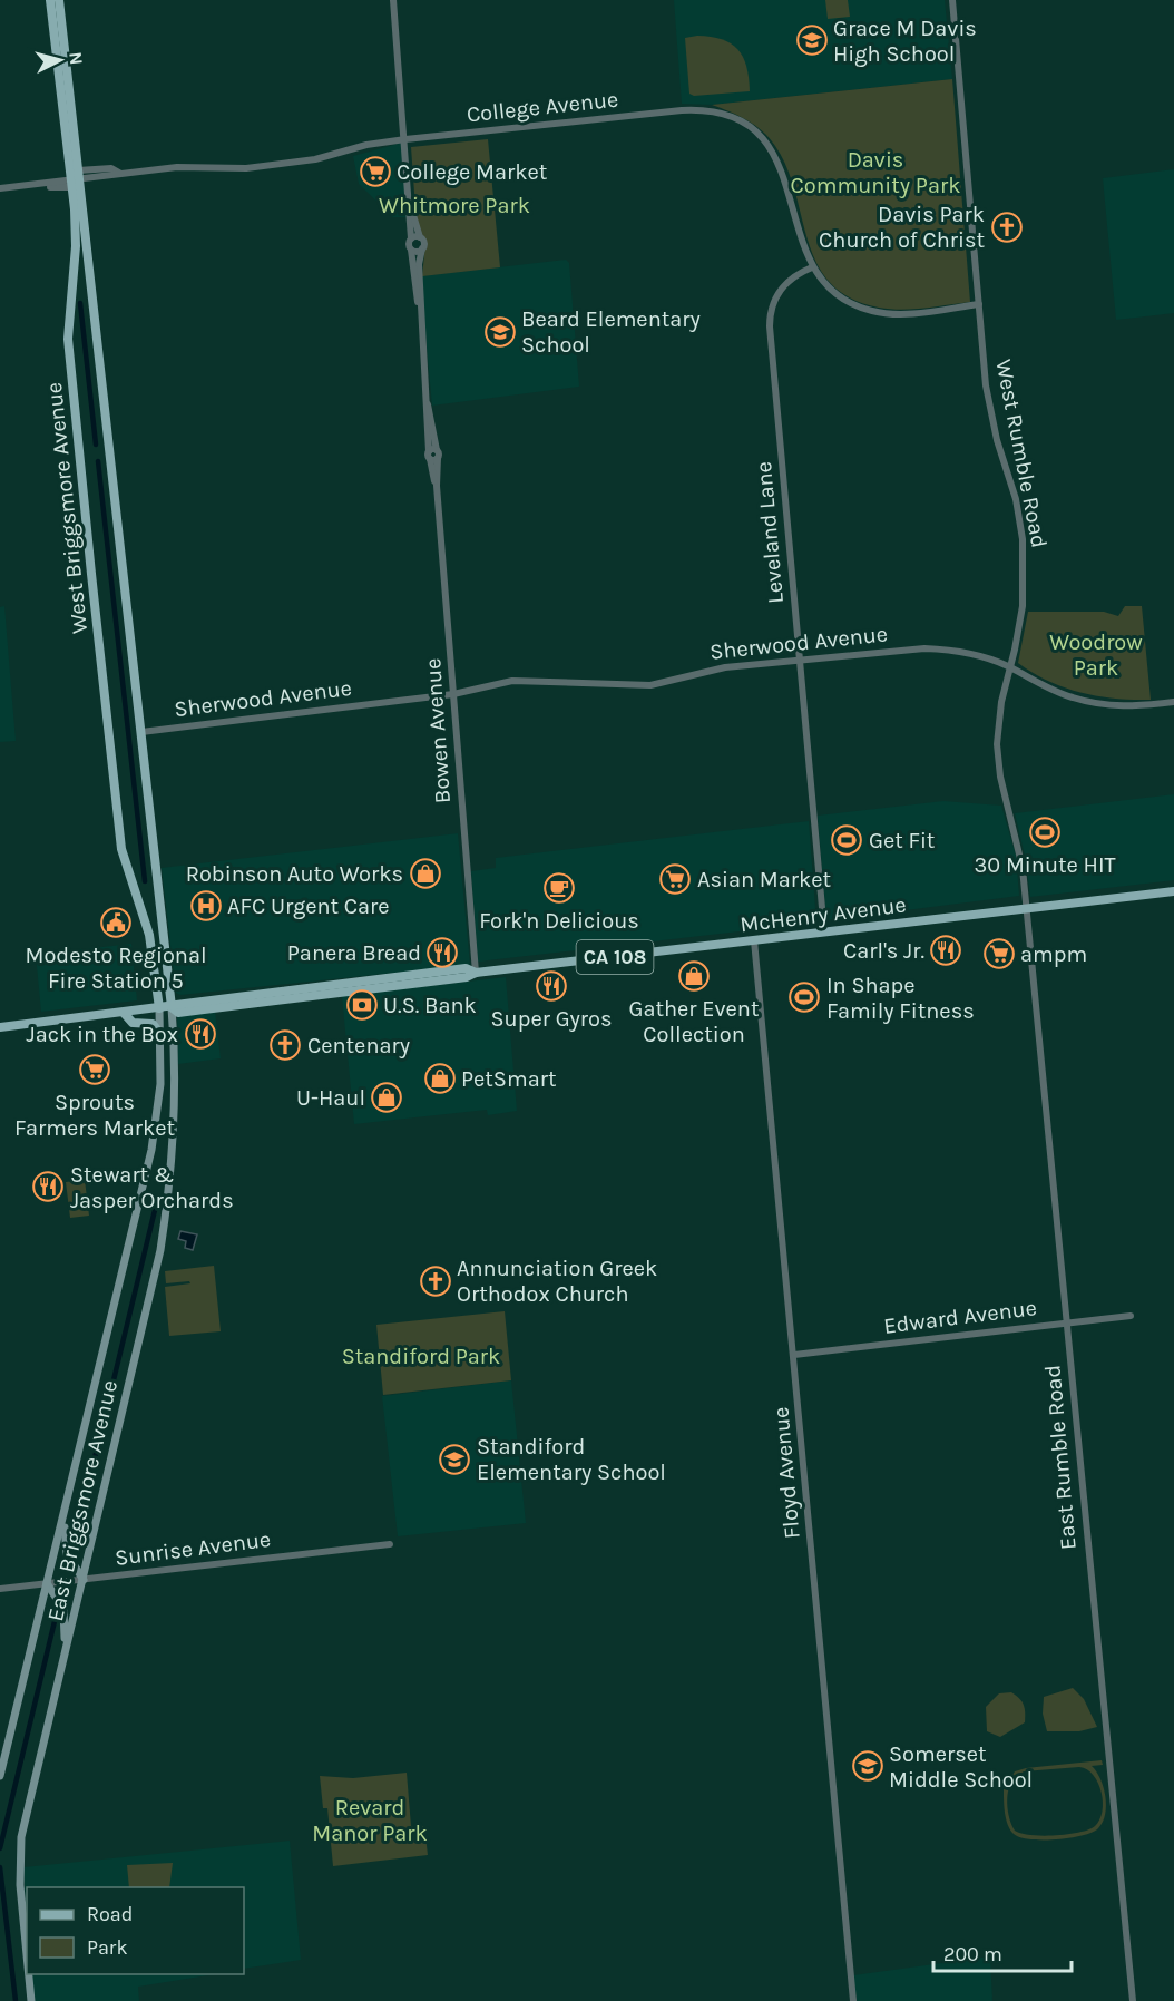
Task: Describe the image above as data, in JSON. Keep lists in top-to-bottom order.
{
  "streets": {
    "main road": [
      "West Briggsmore Avenue",
      "McHenry Avenue",
      "CA 108",
      "East Briggsmore Avenue"
    ],
    "street": [
      "College Avenue",
      "West Rumble Road",
      "Leveland Lane",
      "Sherwood Avenue",
      "Bowen Avenue",
      "Edward Avenue",
      "East Rumble Road",
      "Floyd Avenue",
      "Sunrise Avenue"
    ]
  },
  "crossings": [
    ["College Avenue", "West Rumble Road"],
    ["College Avenue", "West Briggsmore Avenue"],
    ["College Avenue", "Leveland Lane"],
    ["West Rumble Road", "Sherwood Avenue"],
    ["West Rumble Road", "McHenry Avenue"],
    ["West Rumble Road", "East Rumble Road"],
    ["West Briggsmore Avenue", "Sherwood Avenue"],
    ["West Briggsmore Avenue", "McHenry Avenue"],
    ["West Briggsmore Avenue", "East Briggsmore Avenue"],
    ["Leveland Lane", "Sherwood Avenue"],
    ["Leveland Lane", "McHenry Avenue"],
    ["Sherwood Avenue", "Bowen Avenue"],
    ["Bowen Avenue", "McHenry Avenue"],
    ["McHenry Avenue", "East Rumble Road"],
    ["McHenry Avenue", "Floyd Avenue"],
    ["McHenry Avenue", "East Briggsmore Avenue"],
    ["Edward Avenue", "East Rumble Road"],
    ["Edward Avenue", "Floyd Avenue"],
    ["East Briggsmore Avenue", "Sunrise Avenue"]
  ],
  "parks": [
    "Davis Community Park",
    "Whitmore Park",
    "Woodrow Park",
    "Standiford Park",
    "Revard Manor Park"
  ],
  "places": {
    "school or university": [
      "Grace M Davis High School",
      "Beard Elementary School",
      "Standiford Elementary School",
      "Somerset Middle School"
    ],
    "supermarket": [
      "College Market",
      "Asian Market",
      "ampm",
      "Sprouts Farmers Market"
    ],
    "church": ["Davis Park Church of Christ", "Centenary", "Annunciation Greek Orthodox Church"],
    "sports": ["30 Minute HIT", "Get Fit", "In Shape Family Fitness"],
    "shop": [
      "Robinson Auto Works",
      "Gather Event Collection",
      "PetSmart",
      "U-Haul"
    ],
    "cafe": ["Fork'n Delicious"],
    "hospital": ["AFC Urgent Care"],
    "public building": ["Modesto Regional Fire Station 5"],
    "restaurant": [
      "Carl's Jr.",
      "Panera Bread",
      "Super Gyros",
      "Jack in the Box",
      "Stewart & Jasper Orchards"
    ],
    "bank": ["U.S. Bank"]
  },
  "legend": ["Road", "Park"],
  "scale_bar": "200 m",
  "north": "right"
}
